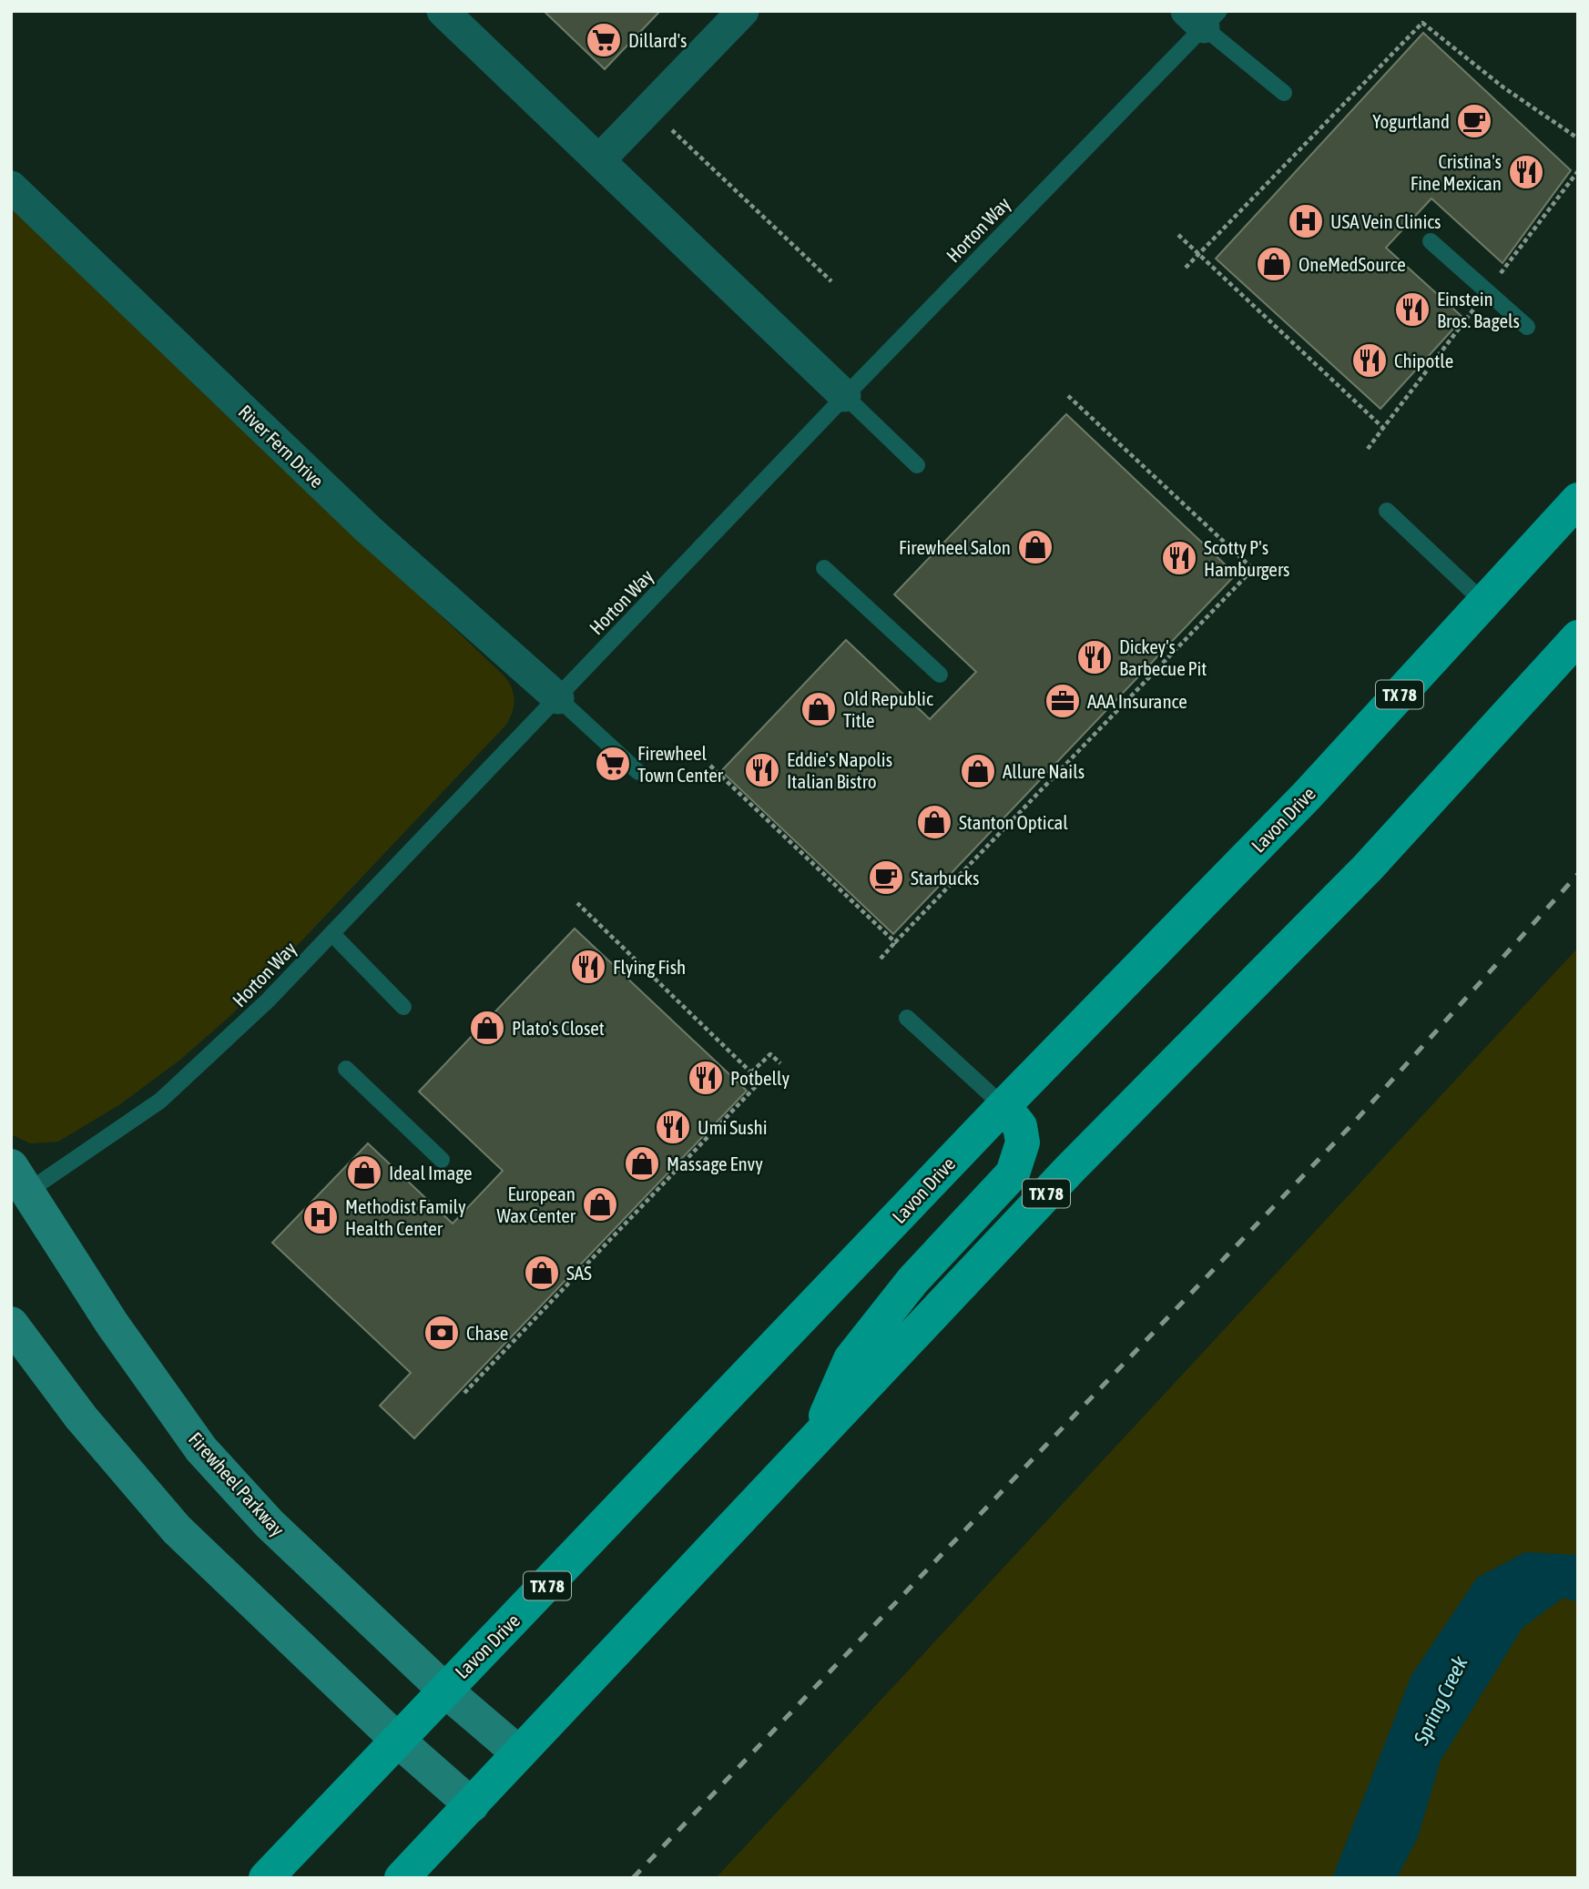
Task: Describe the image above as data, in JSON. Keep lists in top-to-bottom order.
{
  "streets": {
    "main road": ["TX 78", "Lavon Drive", "Firewheel Parkway"],
    "street": ["River Fern Drive"],
    "lane": ["Horton Way"]
  },
  "crossings": [
    ["Horton Way", "River Fern Drive"],
    ["Horton Way", "Firewheel Parkway"],
    ["TX 78", "Firewheel Parkway"],
    ["Lavon Drive", "Firewheel Parkway"]
  ],
  "water": ["Spring Creek"],
  "places": {
    "supermarket": ["Dillard's", "Firewheel Town Center"],
    "cafe": ["Yogurtland", "Starbucks"],
    "restaurant": [
      "Cristina's Fine Mexican",
      "Einstein Bros. Bagels",
      "Chipotle",
      "Scotty P's Hamburgers",
      "Dickey's Barbecue Pit",
      "Eddie's Napolis Italian Bistro",
      "Flying Fish",
      "Potbelly",
      "Umi Sushi"
    ],
    "hospital": ["USA Vein Clinics", "Methodist Family Health Center"],
    "shop": [
      "OneMedSource",
      "Firewheel Salon",
      "Old Republic Title",
      "Allure Nails",
      "Stanton Optical",
      "Plato's Closet",
      "Massage Envy",
      "Ideal Image",
      "European Wax Center",
      "SAS"
    ],
    "office": ["AAA Insurance"],
    "bank": ["Chase"]
  }
}
